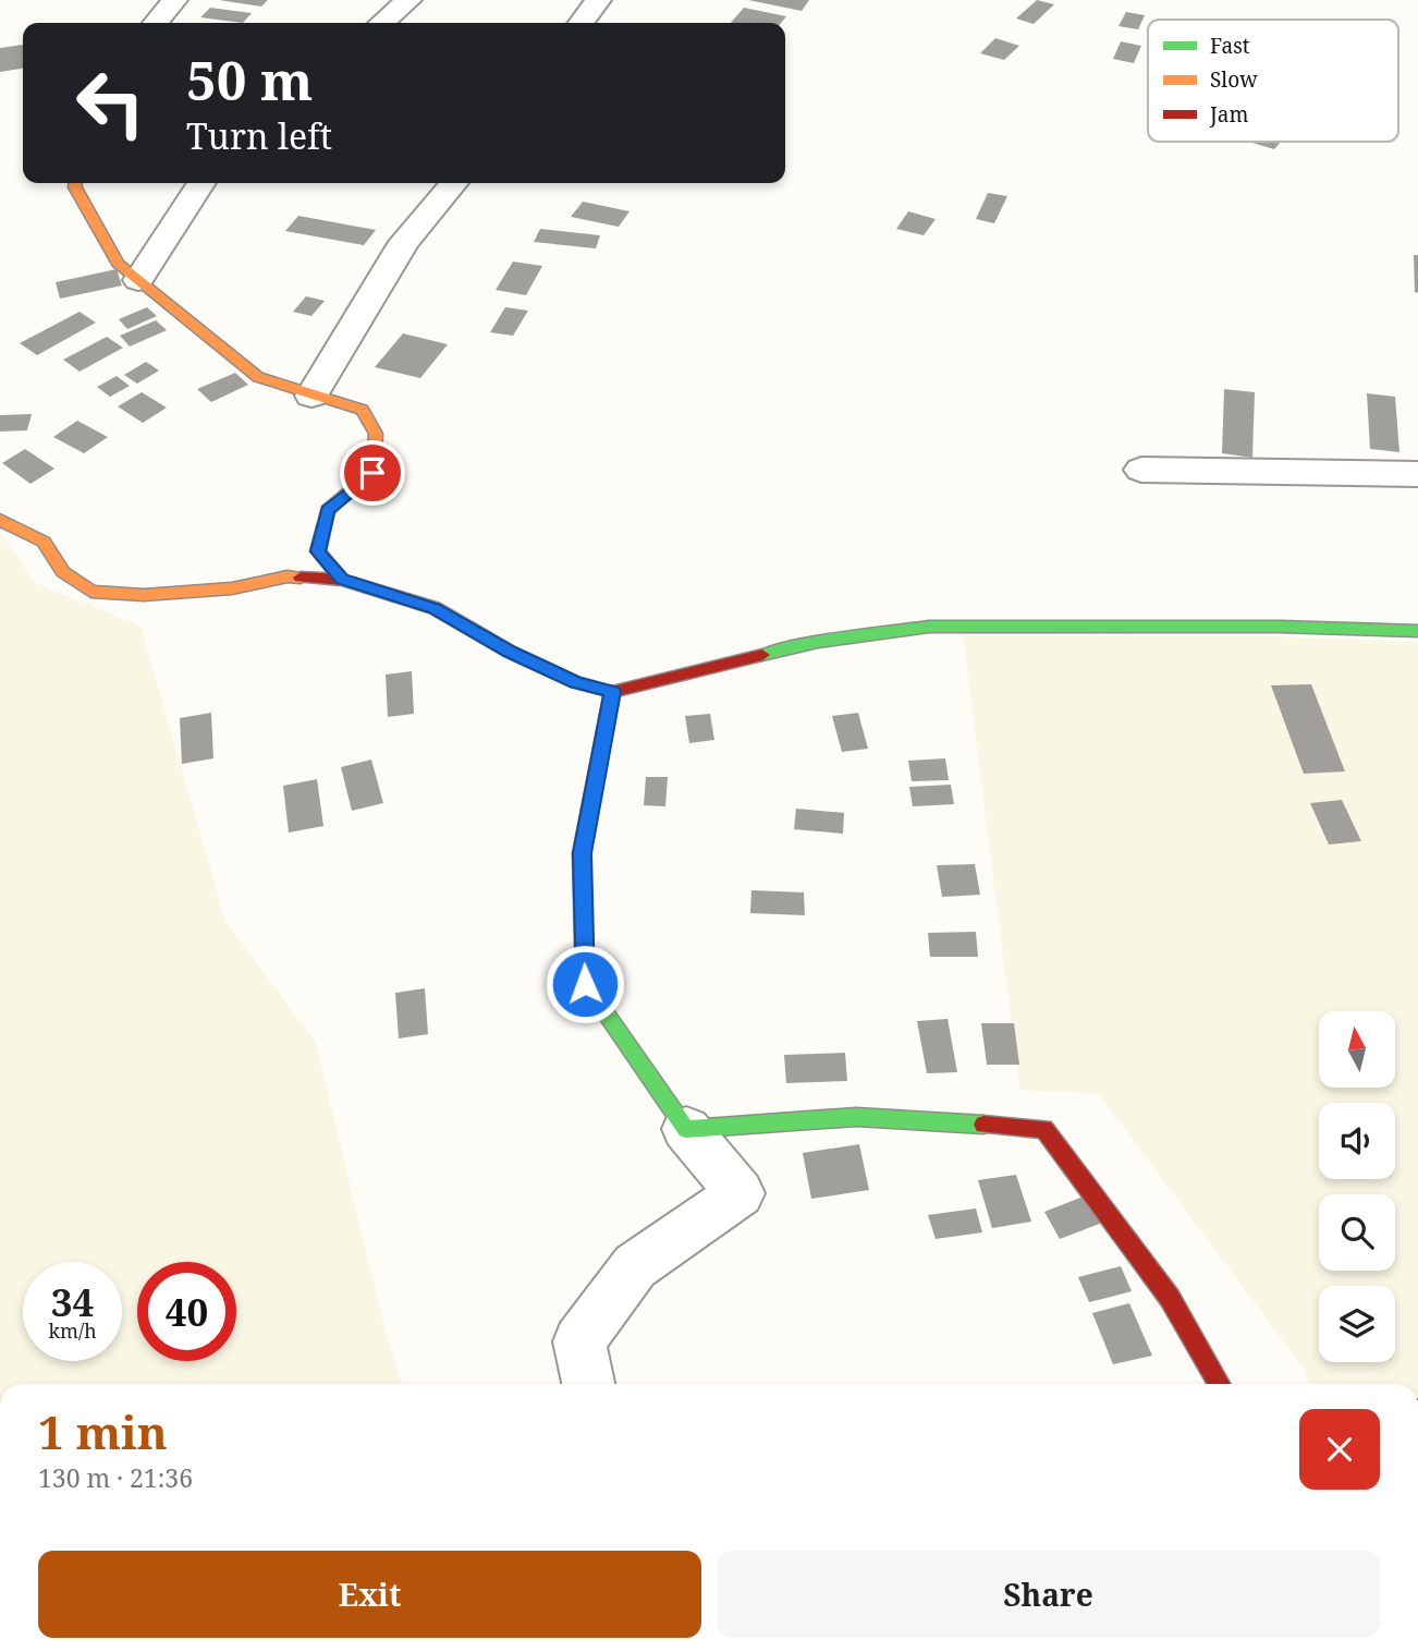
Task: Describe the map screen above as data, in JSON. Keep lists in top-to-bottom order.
{
  "legend": ["Fast", "Slow", "Jam"],
  "north": "top",
  "page": {
    "turn": ["50 m", "Turn left"],
    "speed": "34 km/h",
    "limit": "40",
    "heading": ["1 min", "130 m · 21:36"],
    "buttons": ["Exit", "Share"]
  }
}
